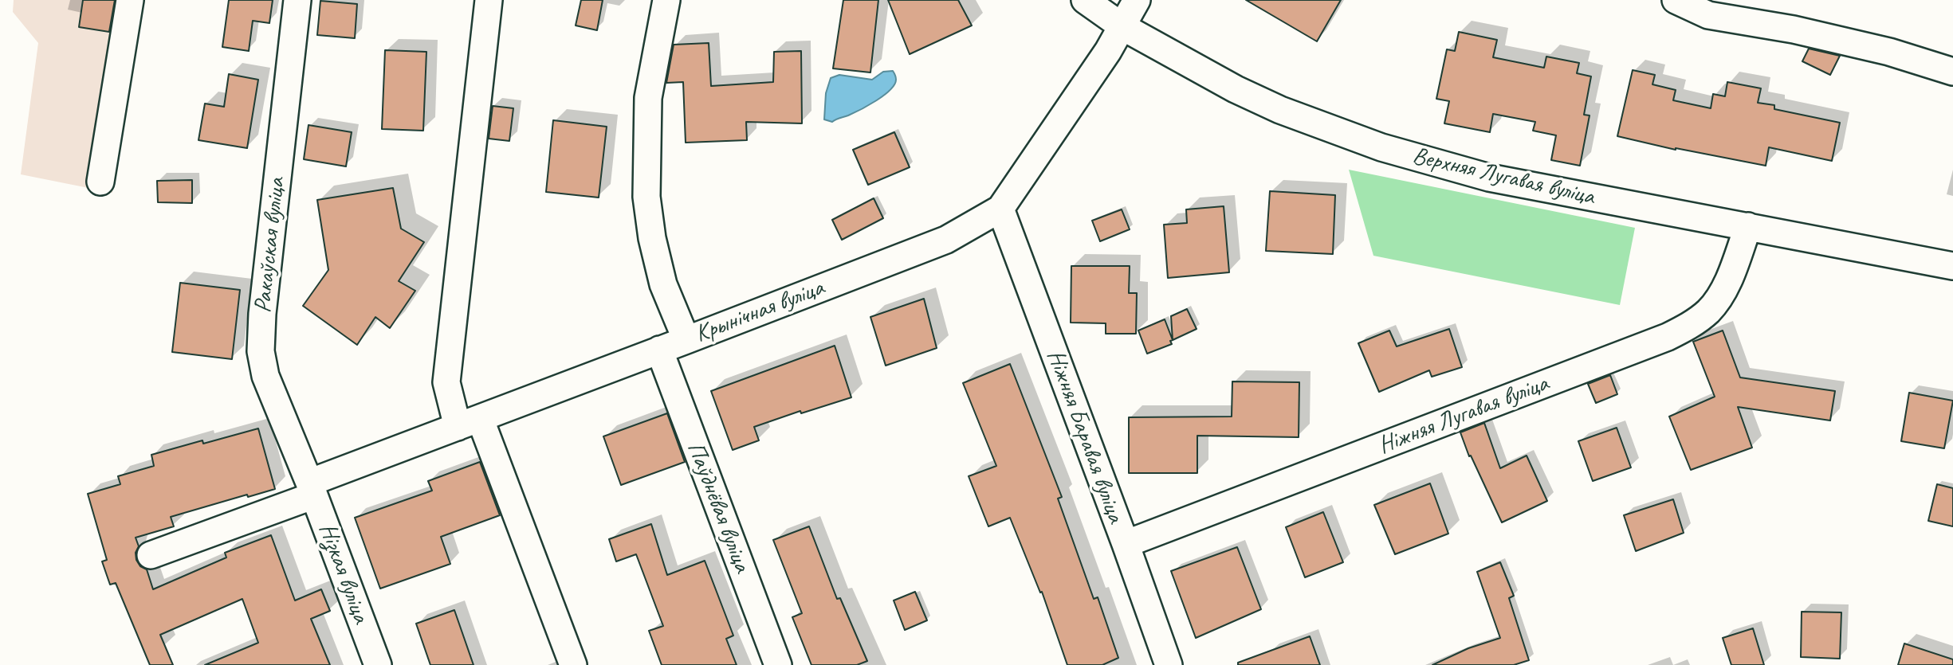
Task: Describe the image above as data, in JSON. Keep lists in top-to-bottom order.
{
  "streets": {
    "street": [
      "Верхняя Лугавая вуліца",
      "Ракаўская вуліца",
      "Крынічная вуліца",
      "Ніжняя Лугавая вуліца",
      "Ніжняя Баравая вуліца",
      "Паўднёвая вуліца",
      "Нізкая вуліца"
    ]
  },
  "crossings": [
    ["Верхняя Лугавая вуліца", "Крынічная вуліца"],
    ["Верхняя Лугавая вуліца", "Ніжняя Лугавая вуліца"],
    ["Ракаўская вуліца", "Крынічная вуліца"],
    ["Ракаўская вуліца", "Нізкая вуліца"],
    ["Крынічная вуліца", "Ніжняя Баравая вуліца"],
    ["Крынічная вуліца", "Паўднёвая вуліца"],
    ["Крынічная вуліца", "Нізкая вуліца"],
    ["Ніжняя Лугавая вуліца", "Ніжняя Баравая вуліца"]
  ]
}
